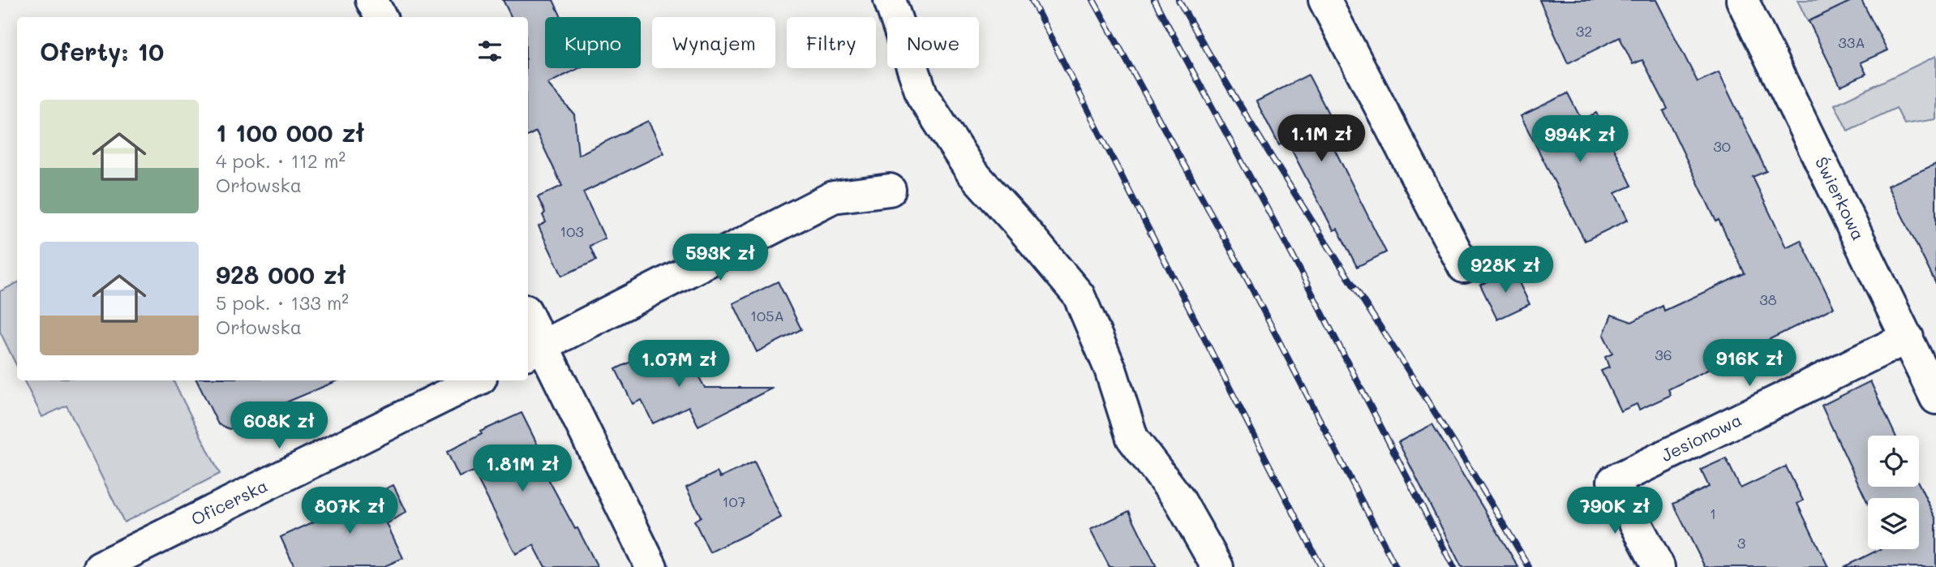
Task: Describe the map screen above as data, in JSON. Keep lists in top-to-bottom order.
{
  "streets": {
    "street": ["Świerkowa", "Jesionowa", "Oficerska"]
  },
  "crossings": [
    ["Świerkowa", "Jesionowa"]
  ],
  "house_numbers": [
    "32",
    "33A",
    "30",
    "103",
    "38",
    "105A",
    "36",
    "107",
    "1",
    "3"
  ],
  "page": {
    "chip": [
      "Kupno",
      "Wynajem",
      "Filtry",
      "Nowe"
    ],
    "heading": "Oferty: 10",
    "list": [
      {
        "name": "1 100 000 zł",
        "note": "4 pok. · 112 m² · Orłowska"
      },
      {
        "name": "928 000 zł",
        "note": "5 pok. · 133 m² · Orłowska"
      }
    ],
    "price": [
      "1.1M zł",
      "994K zł",
      "593K zł",
      "928K zł",
      "916K zł",
      "1.07M zł",
      "608K zł",
      "1.81M zł",
      "807K zł",
      "790K zł"
    ]
  }
}
